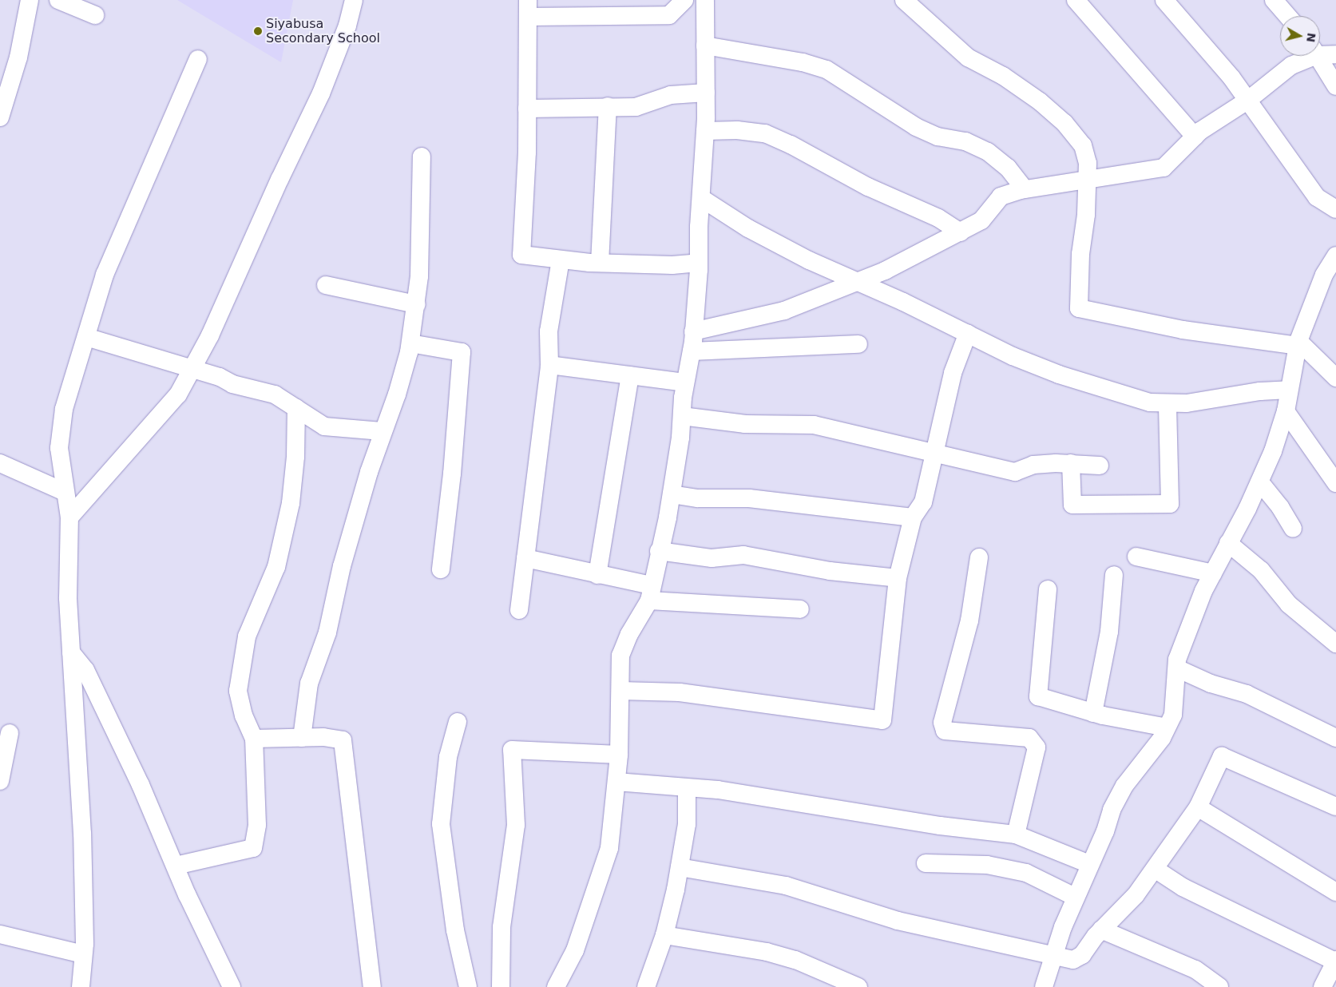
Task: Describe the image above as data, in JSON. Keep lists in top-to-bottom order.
{
  "places": ["Siyabusa Secondary School"],
  "north": "right"
}
